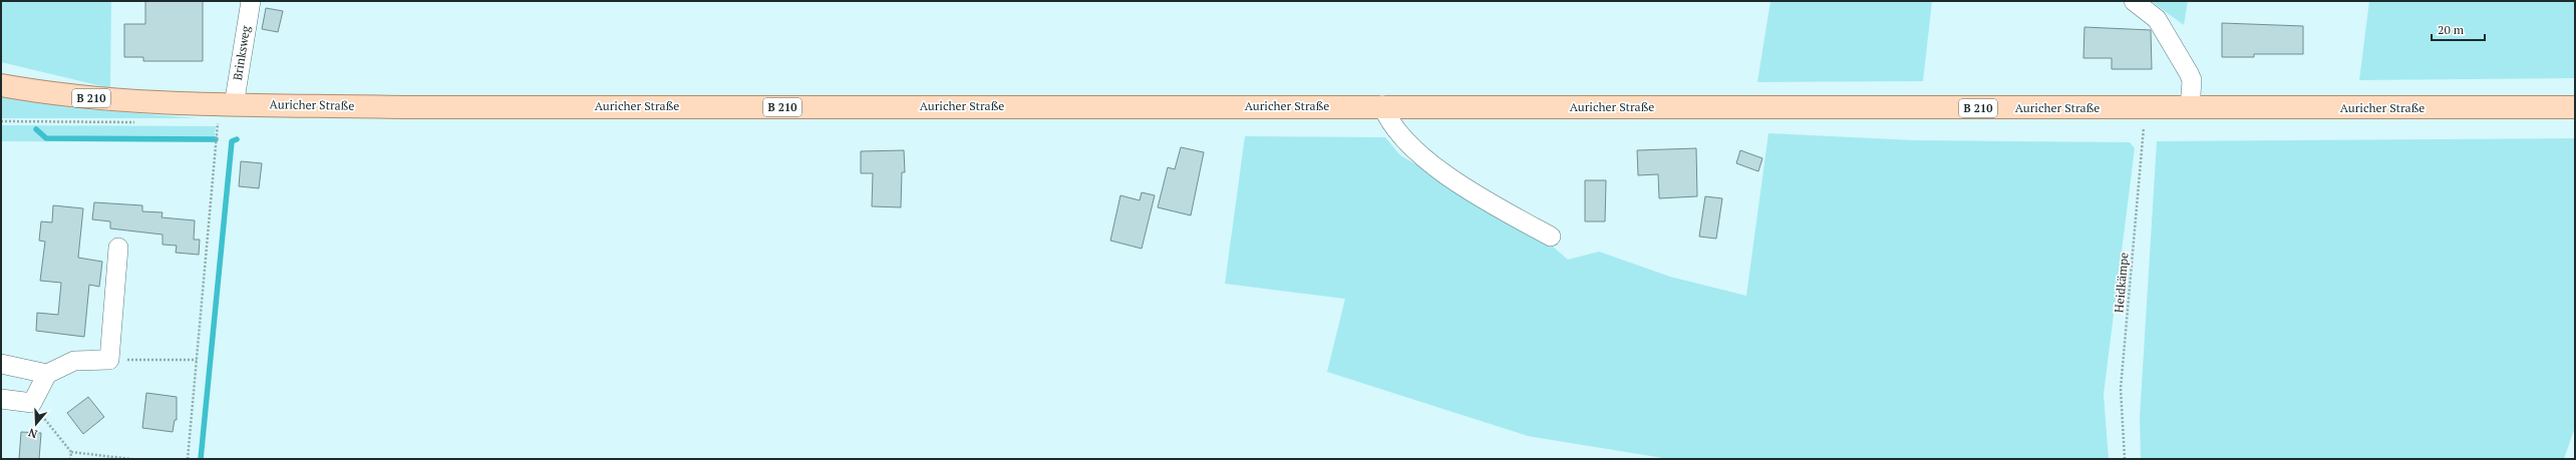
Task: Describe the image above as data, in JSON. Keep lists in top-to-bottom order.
{
  "streets": {
    "main road": ["B 210", "Auricher Straße"],
    "street": ["Brinksweg"],
    "path": ["Heidkämpe"]
  },
  "crossings": [
    ["Brinksweg", "Auricher Straße"],
    ["Auricher Straße", "Heidkämpe"]
  ],
  "scale_bar": "20 m",
  "north": "bottom"
}
